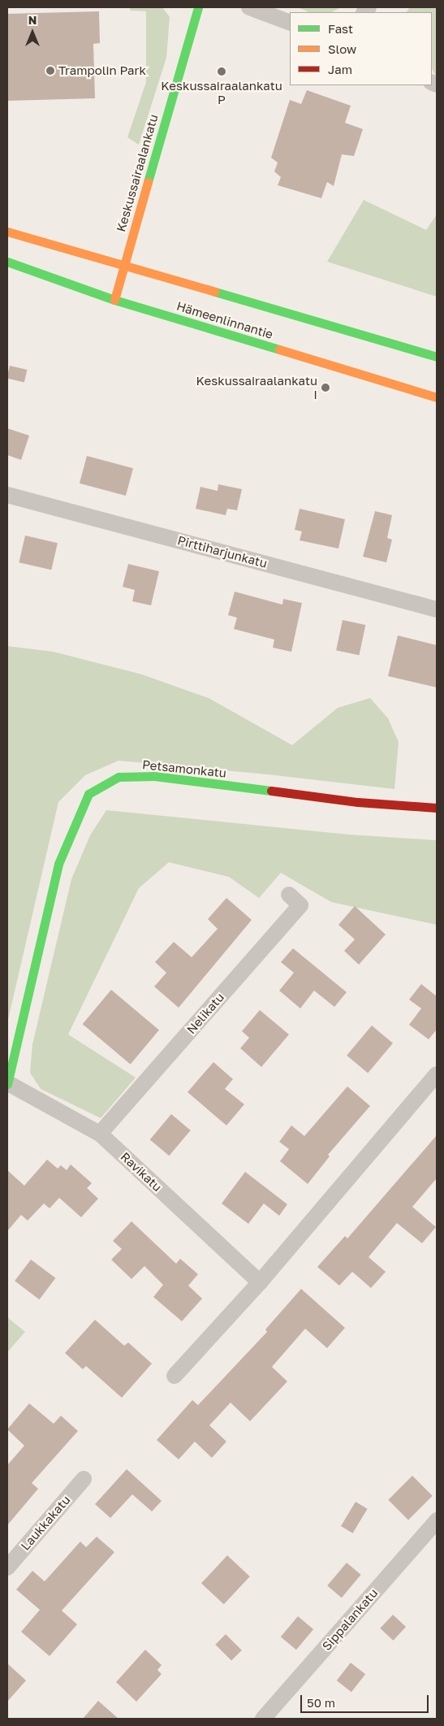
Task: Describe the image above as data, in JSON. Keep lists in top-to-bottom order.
{
  "streets": {
    "street": [
      "Keskussairaalankatu",
      "Hämeenlinnantie",
      "Pirttiharjunkatu",
      "Petsamonkatu",
      "Nelikatu",
      "Ravikatu",
      "Laukkakatu",
      "Sippalankatu"
    ]
  },
  "crossings": [
    ["Keskussairaalankatu", "Hämeenlinnantie"],
    ["Petsamonkatu", "Ravikatu"],
    ["Nelikatu", "Ravikatu"]
  ],
  "places": ["Trampolin Park", "Keskussairaalankatu P", "Keskussairaalankatu I"],
  "legend": ["Fast", "Slow", "Jam"],
  "scale_bar": "50 m",
  "north": "top"
}
